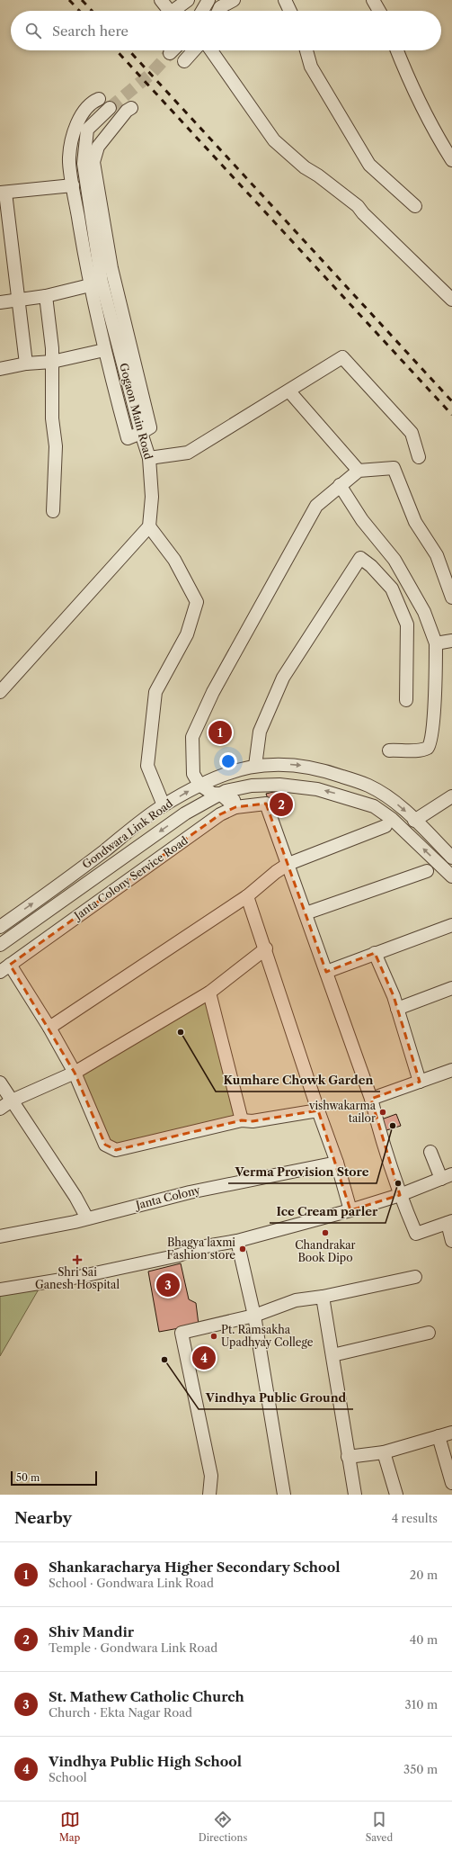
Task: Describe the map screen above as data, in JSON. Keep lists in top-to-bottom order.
{
  "streets": {
    "street": [
      "Gogaon Main Road",
      "Gondwara Link Road",
      "Janta Colony Service Road",
      "Janta Colony"
    ]
  },
  "places": {
    "other": [
      "Kumhare Chowk Garden",
      "vishwakarma tailor",
      "Verma Provision Store",
      "Ice Cream parler",
      "Chandrakar Book Dipo",
      "Bhagya laxmi Fashion store",
      "Pt. Ramsakha Upadhyay College",
      "Vindhya Public Ground"
    ],
    "health": ["Shri Sai Ganesh Hospital"]
  },
  "scale_bar": "50 m",
  "page": {
    "search": "Search here",
    "pins": [
      "1",
      "2",
      "3",
      "4"
    ],
    "scale": "50 m",
    "heading": ["Nearby", "4 results"],
    "list": [
      {
        "mark": "1",
        "name": "Shankaracharya Higher Secondary School",
        "note": "School · Gondwara Link Road",
        "value": "20 m"
      },
      {
        "mark": "2",
        "name": "Shiv Mandir",
        "note": "Temple · Gondwara Link Road",
        "value": "40 m"
      },
      {
        "mark": "3",
        "name": "St. Mathew Catholic Church",
        "note": "Church · Ekta Nagar Road",
        "value": "310 m"
      },
      {
        "mark": "4",
        "name": "Vindhya Public High School",
        "note": "School",
        "value": "350 m"
      }
    ],
    "nav": ["Map", "Directions", "Saved"]
  }
}
